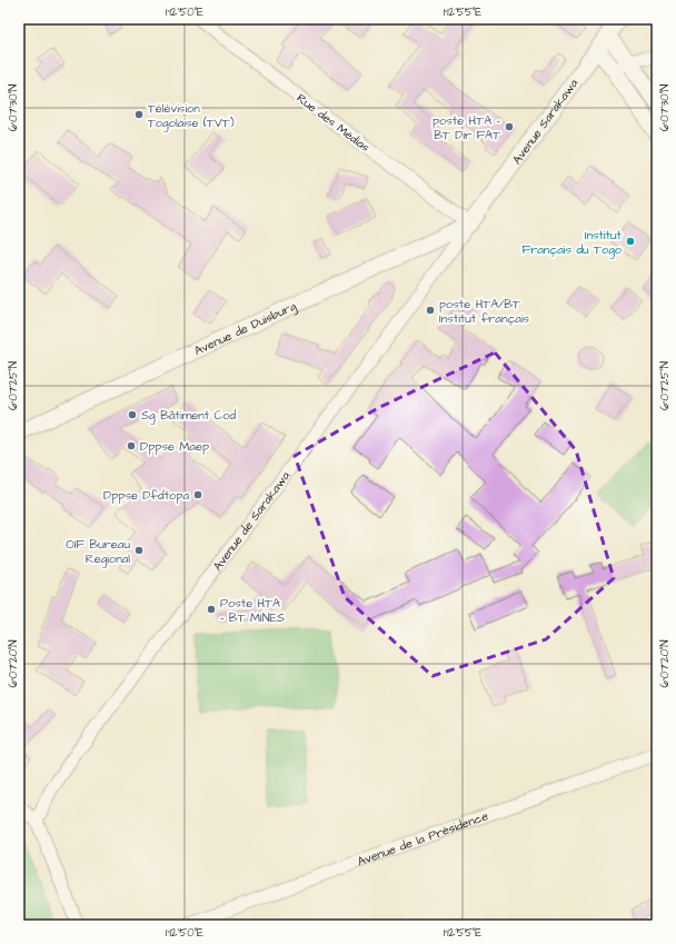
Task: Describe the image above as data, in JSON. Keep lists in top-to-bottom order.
{
  "streets": {
    "street": [
      "Avenue Sarakawa",
      "Rue des Médias",
      "Avenue de Duisburg",
      "Avenue de Sarakawa",
      "Avenue de la Présidence"
    ]
  },
  "crossings": [
    ["Avenue Sarakawa", "Rue des Médias"],
    ["Avenue Sarakawa", "Avenue de Duisburg"],
    ["Avenue Sarakawa", "Avenue de Sarakawa"],
    ["Rue des Médias", "Avenue de Duisburg"],
    ["Rue des Médias", "Avenue de Sarakawa"],
    ["Avenue de Duisburg", "Avenue de Sarakawa"]
  ],
  "places": [
    "Télévision Togolaise (TVT)",
    "poste HTA - BT Dir FAT",
    "Institut Français du Togo",
    "poste HTA/BT Institut français",
    "Sg Bâtiment Cod",
    "Dppse Maep",
    "Dppse Dfdtopa",
    "OIF Bureau Regional",
    "Poste HTA - BT MINES"
  ],
  "coordinates": [
    "1°12'50\"E",
    "1°12'55\"E",
    "6°07'30\"N",
    "6°07'25\"N",
    "6°07'20\"N"
  ]
}
